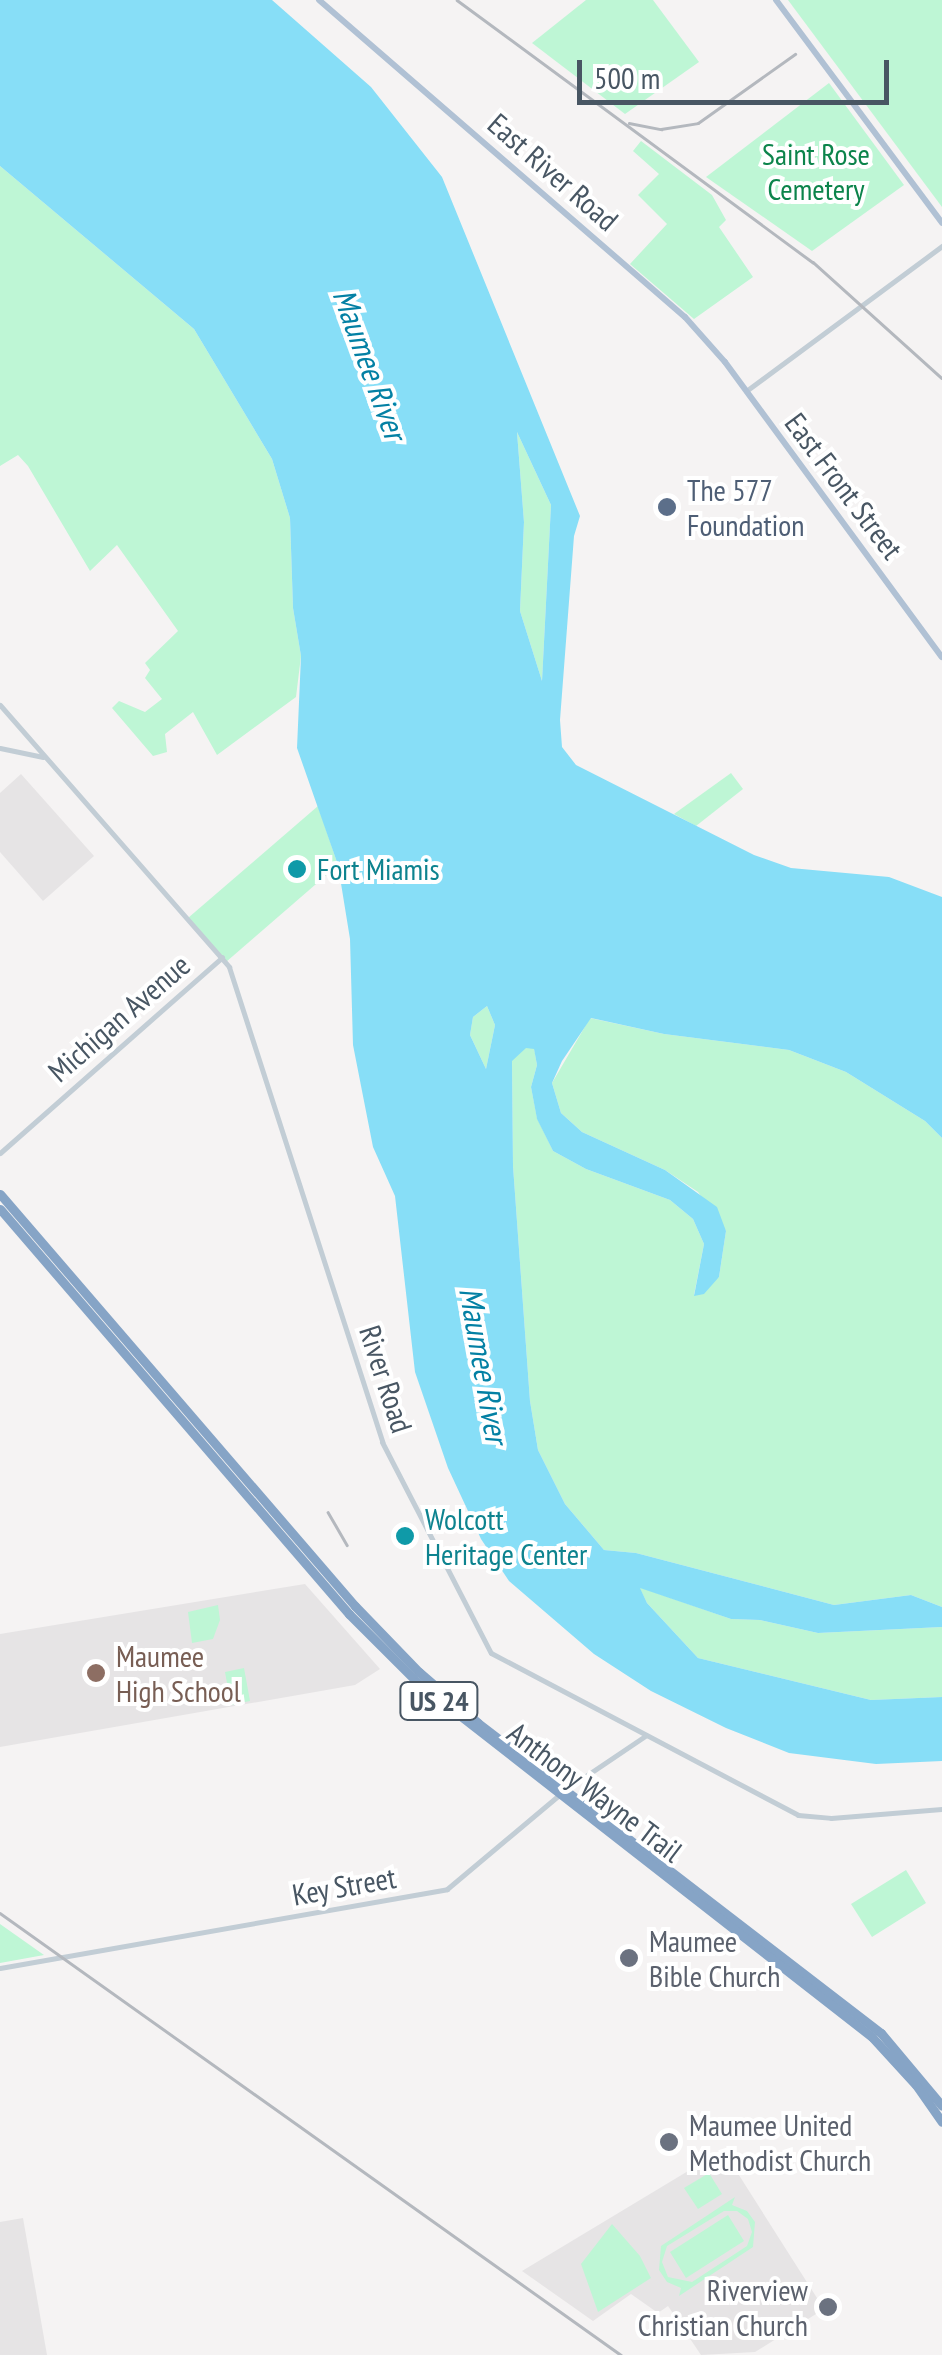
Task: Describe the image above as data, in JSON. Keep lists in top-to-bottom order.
{
  "streets": {
    "highway": ["US 24", "Anthony Wayne Trail"],
    "main road": ["East River Road", "East Front Street"],
    "street": ["Michigan Avenue", "River Road", "Key Street"]
  },
  "crossings": [
    ["East River Road", "East Front Street"],
    ["Michigan Avenue", "River Road"],
    ["River Road", "Key Street"],
    ["Anthony Wayne Trail", "Key Street"]
  ],
  "water": ["Maumee River"],
  "parks": ["Saint Rose Cemetery"],
  "places": [
    "The 577 Foundation",
    "Fort Miamis",
    "Wolcott Heritage Center",
    "Maumee High School",
    "Maumee Bible Church",
    "Maumee United Methodist Church",
    "Riverview Christian Church"
  ],
  "scale_bar": "500 m"
}
